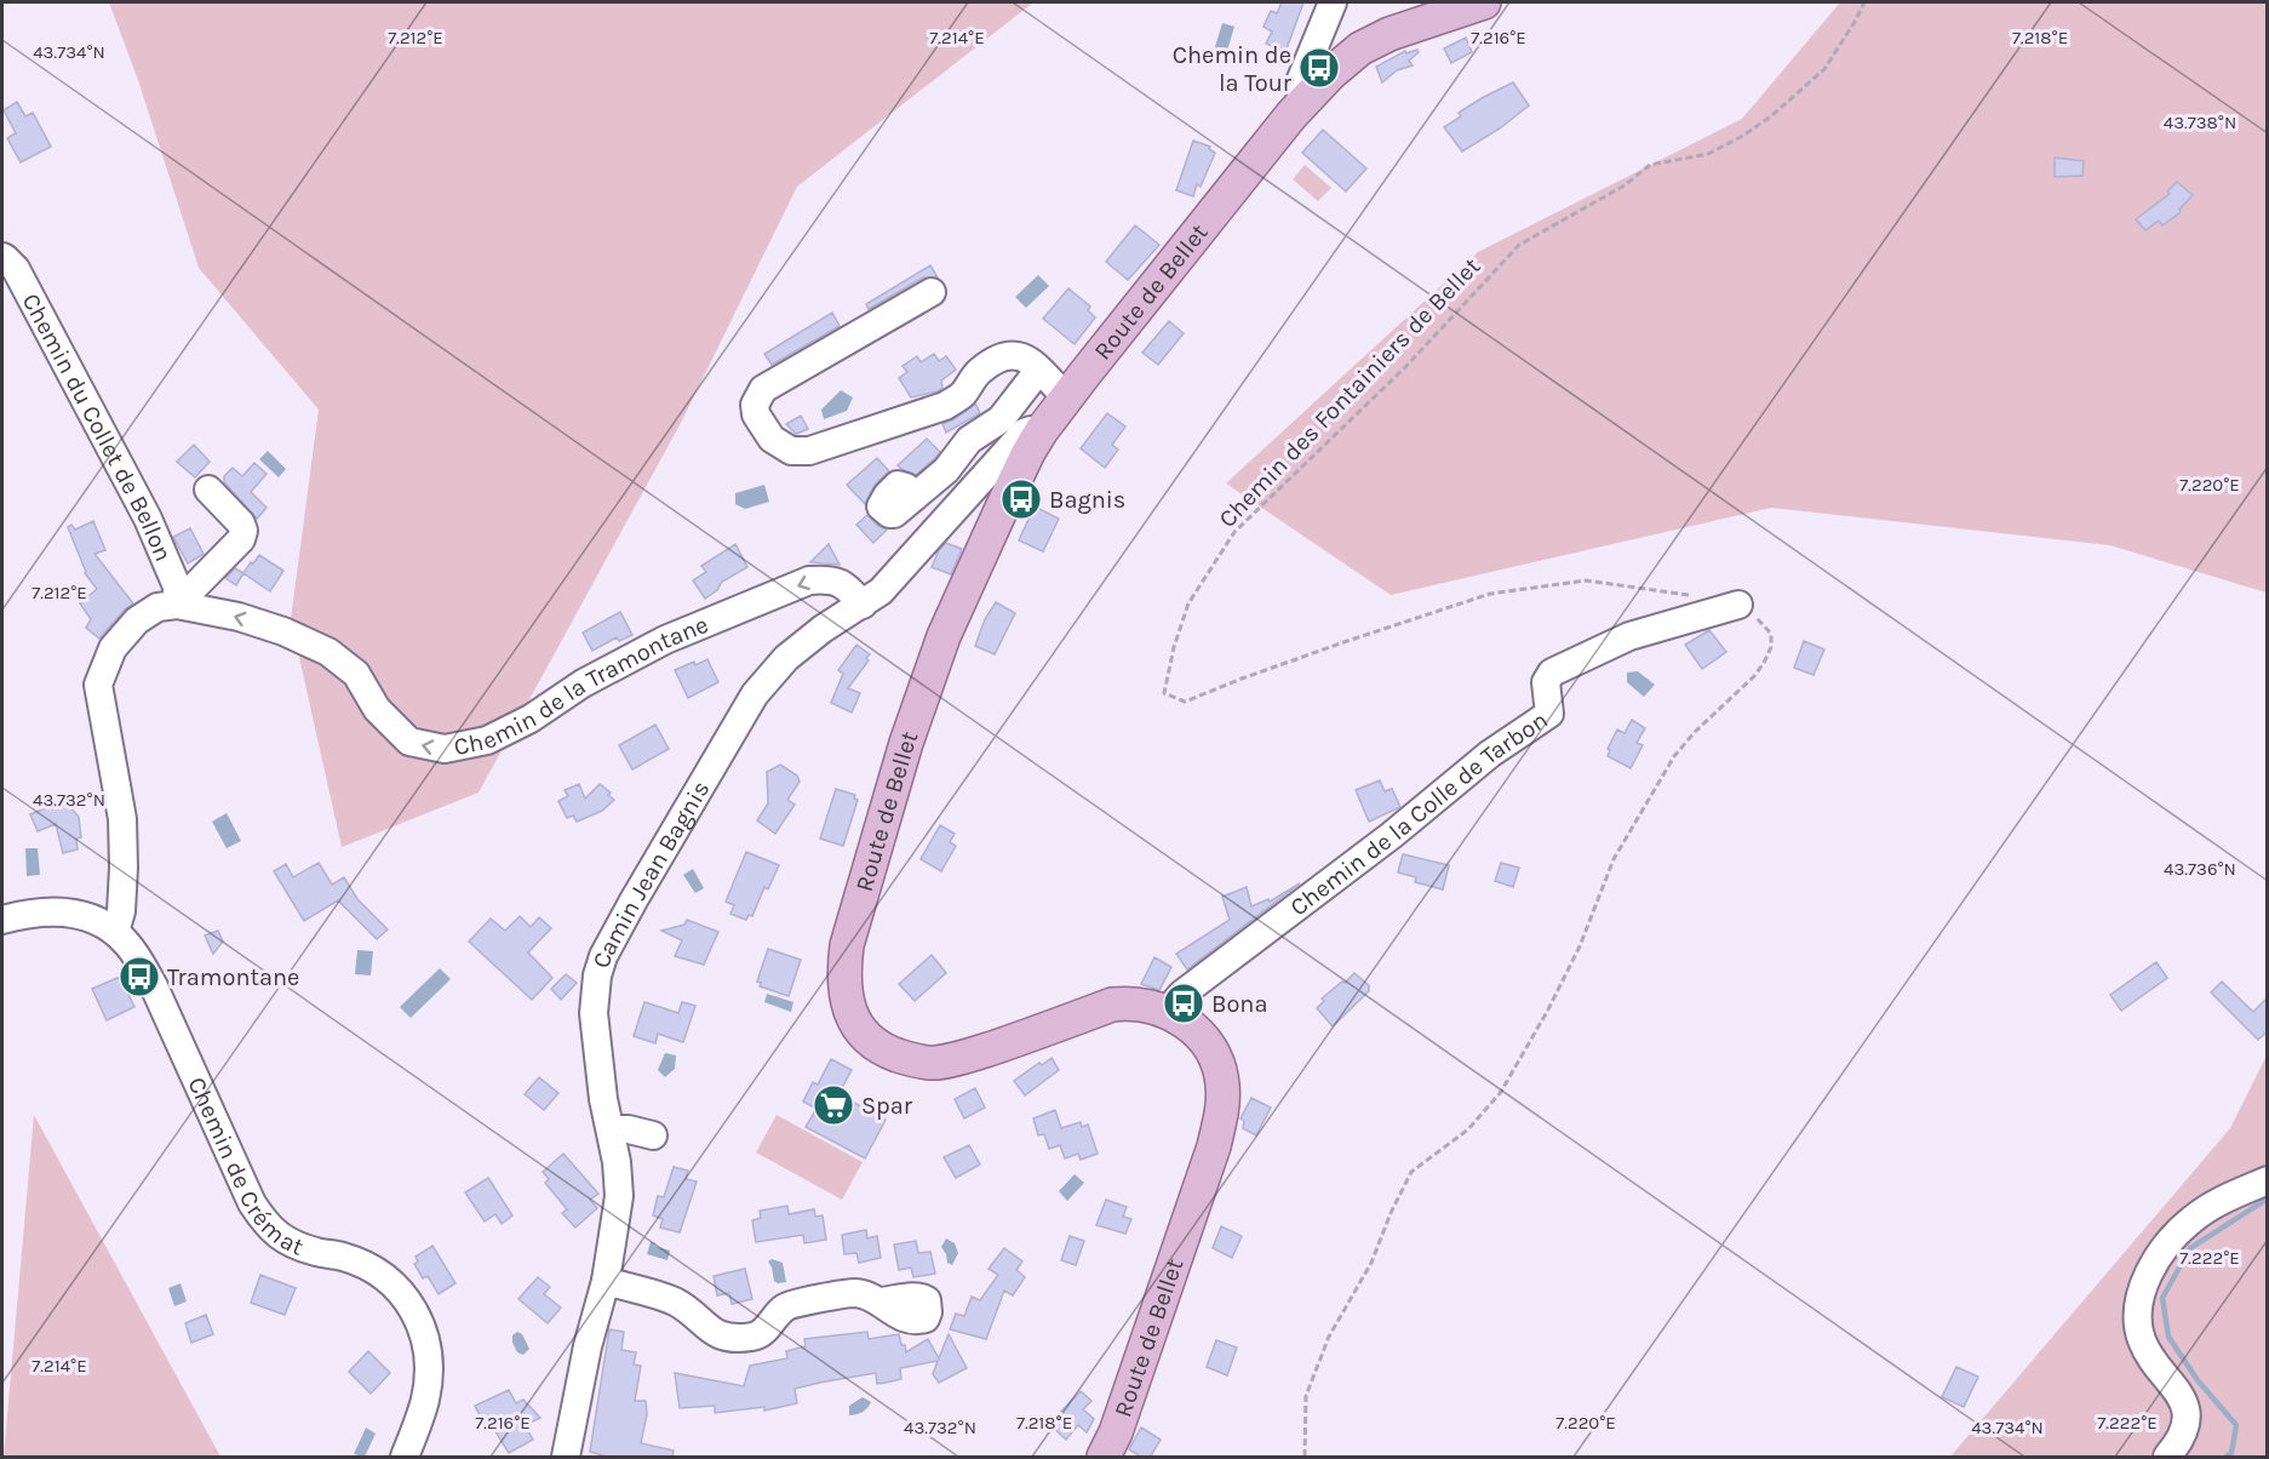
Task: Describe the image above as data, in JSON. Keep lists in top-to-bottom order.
{
  "streets": {
    "main road": ["Route de Bellet"],
    "street": [
      "Chemin du Collet de Bellon",
      "Chemin de la Tramontane",
      "Chemin de la Colle de Tarbon",
      "Camin Jean Bagnis",
      "Chemin de Crémat"
    ],
    "path": ["Chemin des Fontainiers de Bellet"]
  },
  "crossings": [
    ["Route de Bellet", "Chemin de la Colle de Tarbon"],
    ["Route de Bellet", "Camin Jean Bagnis"],
    ["Chemin du Collet de Bellon", "Chemin de la Tramontane"],
    ["Chemin de la Tramontane", "Camin Jean Bagnis"]
  ],
  "one_way": ["Chemin de la Tramontane"],
  "places": {
    "bus stop": [
      "Chemin de la Tour",
      "Bagnis",
      "Tramontane",
      "Bona"
    ],
    "supermarket": ["Spar"]
  },
  "coordinates": [
    "7.212°E",
    "7.214°E",
    "7.216°E",
    "7.218°E",
    "43.734°N",
    "43.738°N",
    "7.220°E",
    "43.732°N",
    "43.736°N",
    "7.222°E"
  ]
}
